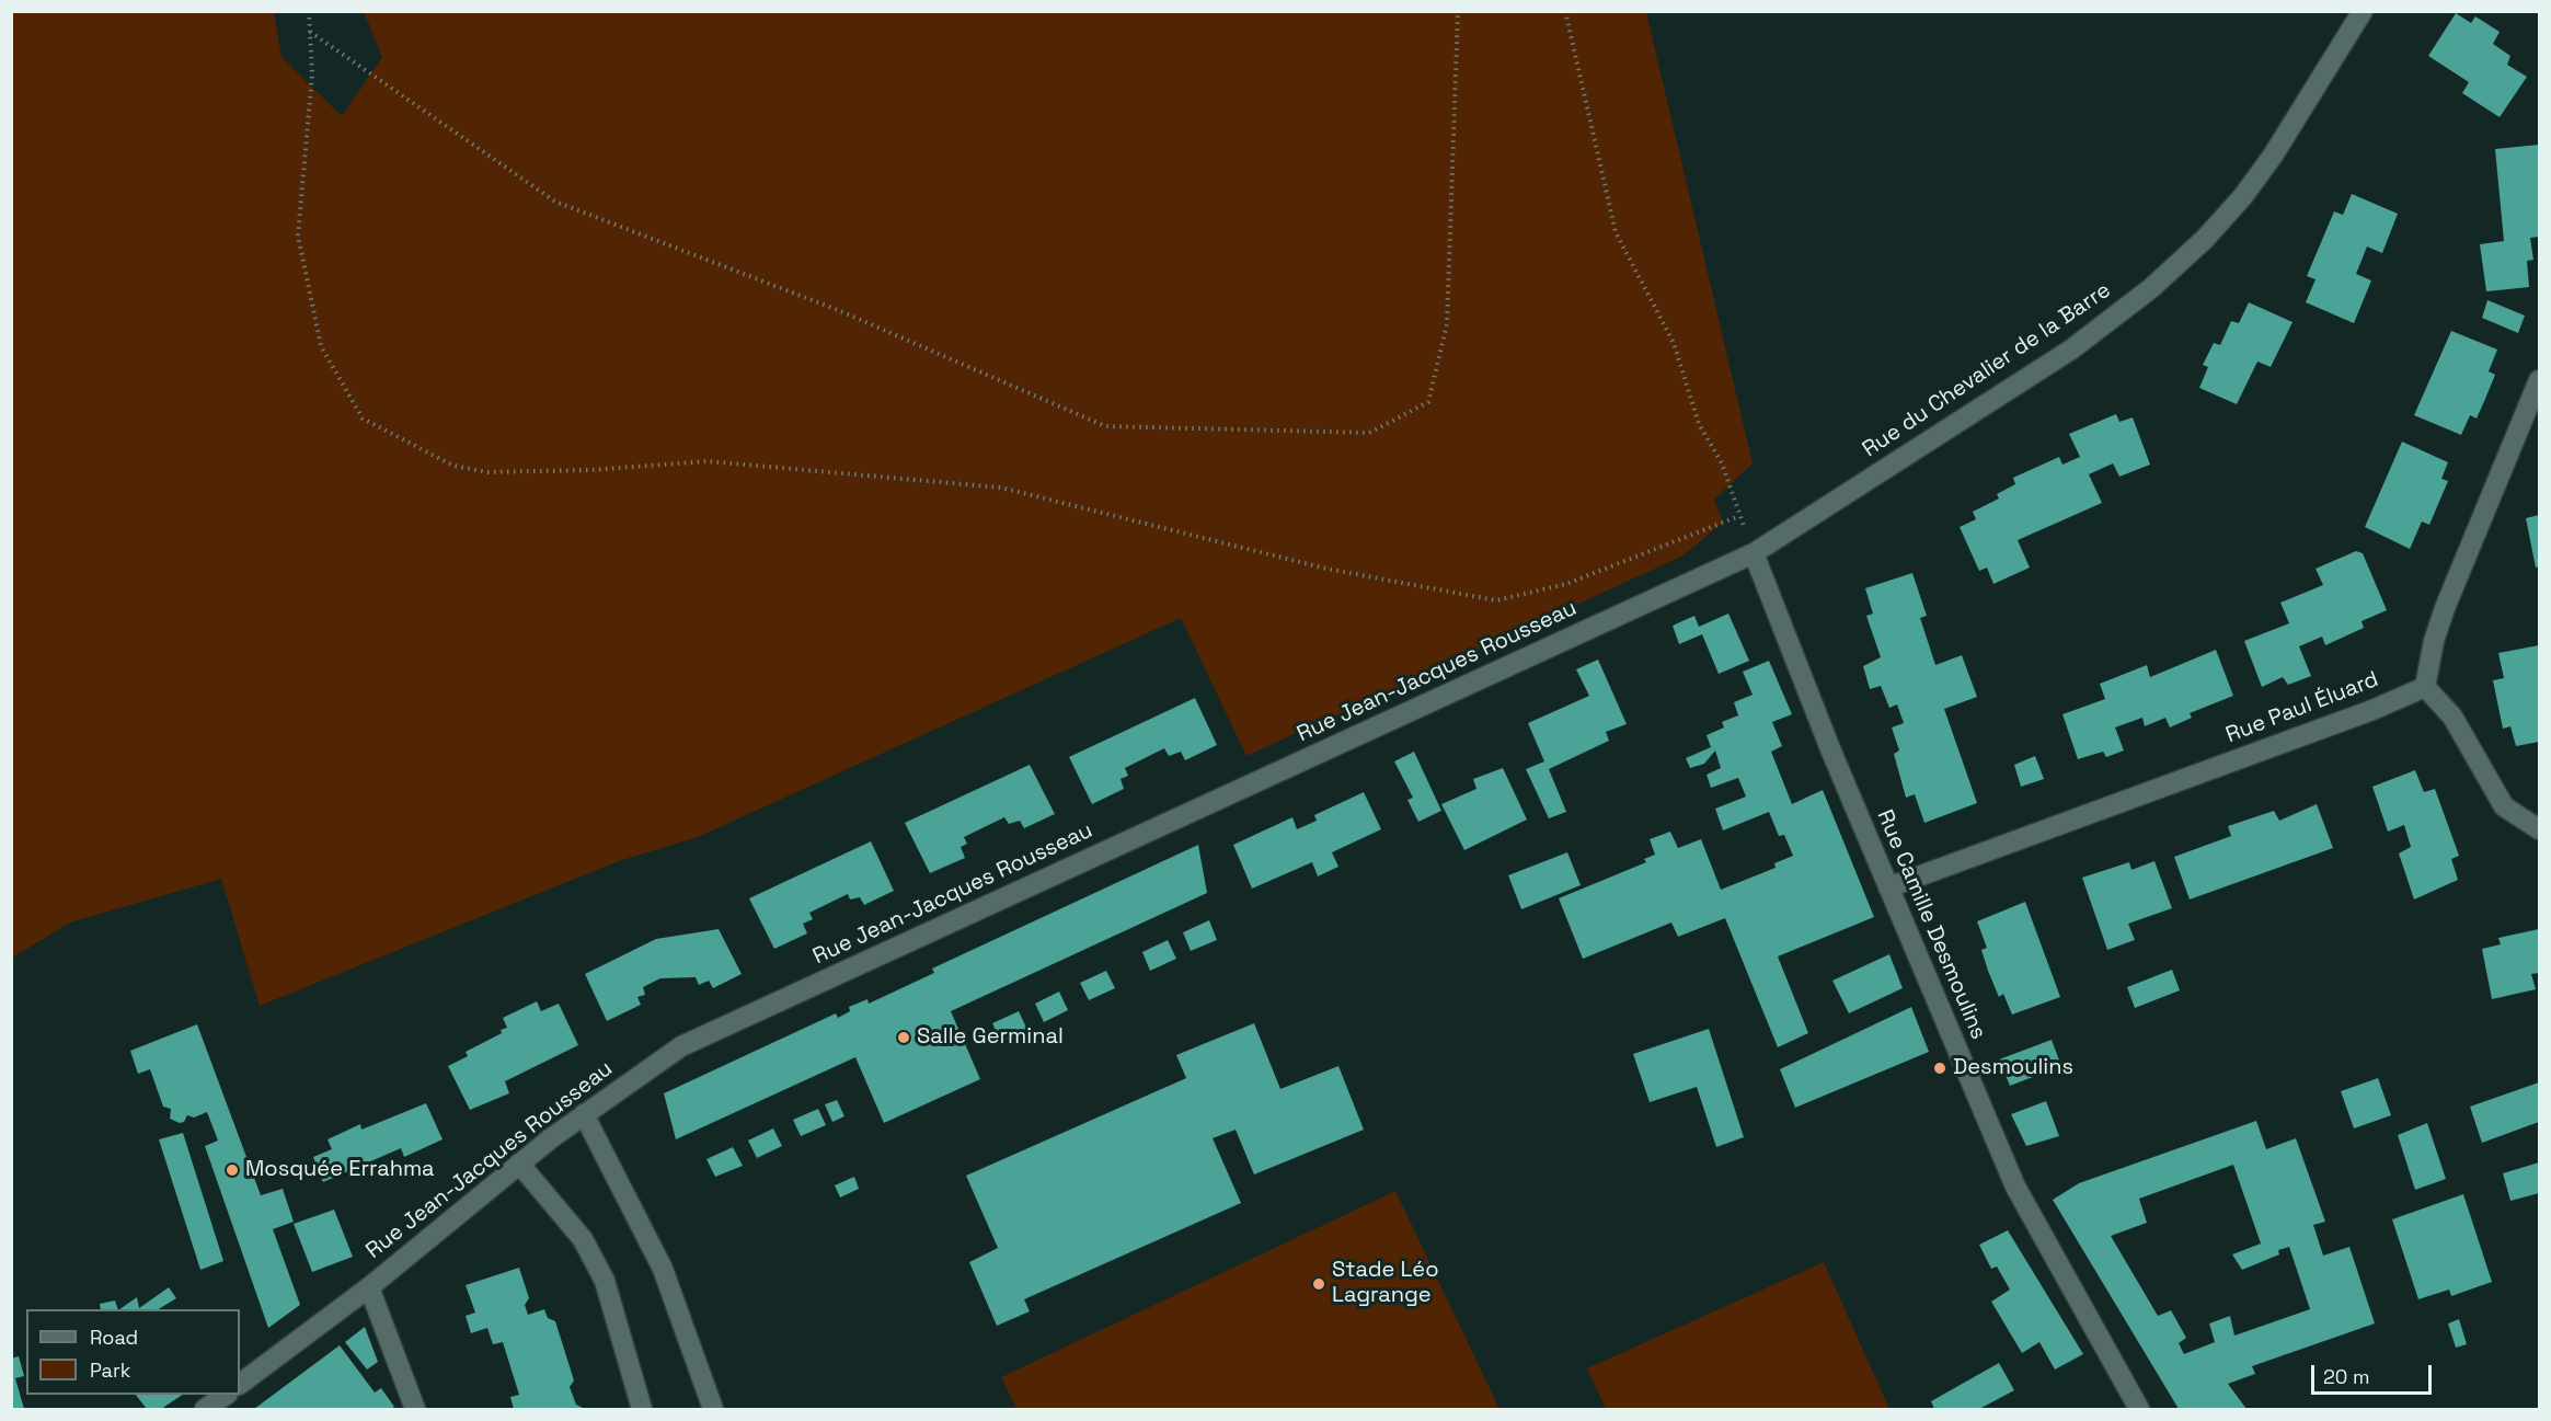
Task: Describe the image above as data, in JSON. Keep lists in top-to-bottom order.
{
  "streets": {
    "street": [
      "Rue du Chevalier de la Barre",
      "Rue Jean-Jacques Rousseau",
      "Rue Paul Éluard",
      "Rue Camille Desmoulins"
    ]
  },
  "crossings": [
    ["Rue du Chevalier de la Barre", "Rue Jean-Jacques Rousseau"],
    ["Rue du Chevalier de la Barre", "Rue Camille Desmoulins"],
    ["Rue Jean-Jacques Rousseau", "Rue Camille Desmoulins"],
    ["Rue Paul Éluard", "Rue Camille Desmoulins"]
  ],
  "places": [
    "Salle Germinal",
    "Desmoulins",
    "Mosquée Errahma",
    "Stade Léo Lagrange"
  ],
  "legend": ["Road", "Park"],
  "scale_bar": "20 m"
}
